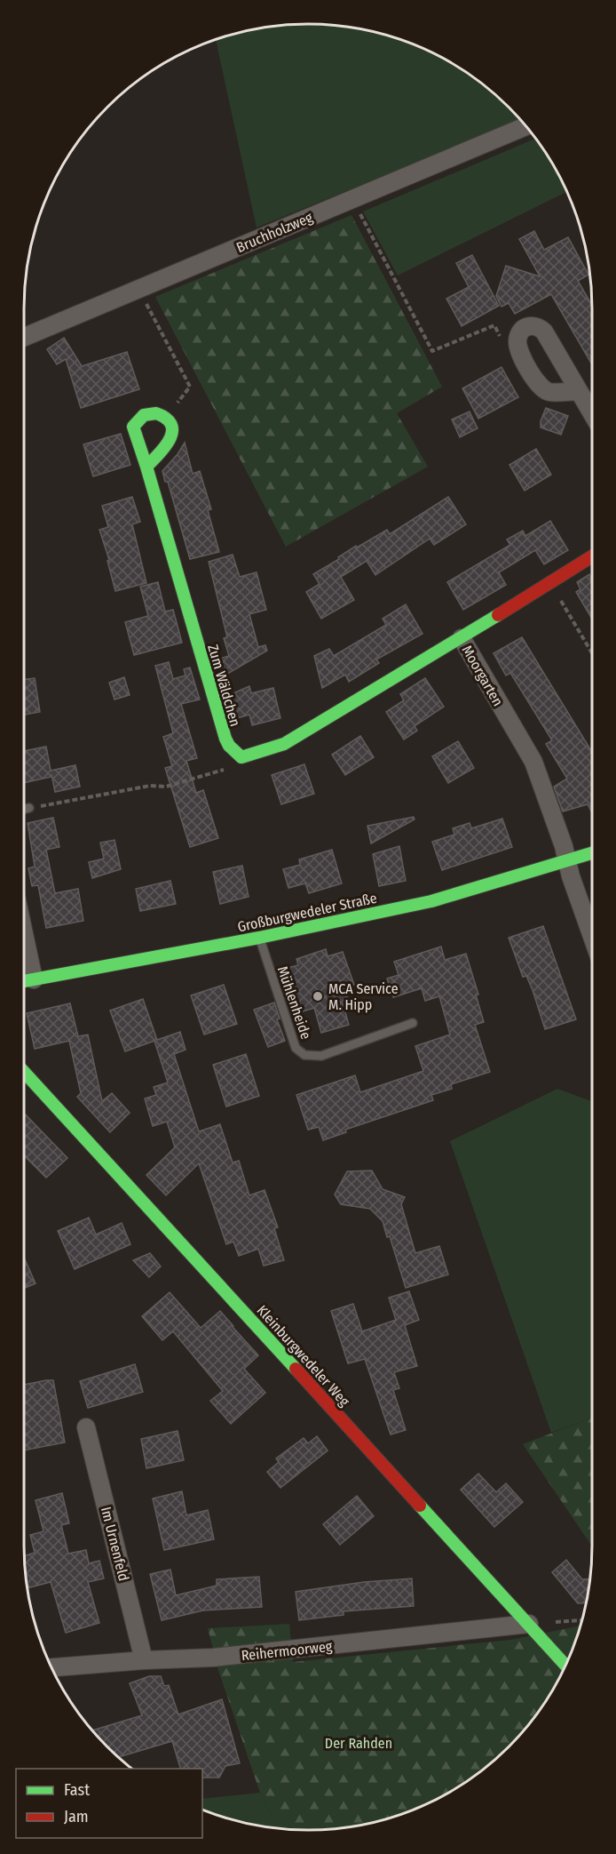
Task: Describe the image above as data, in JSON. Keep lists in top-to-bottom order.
{
  "streets": {
    "street": [
      "Bruchholzweg",
      "Moorgarten",
      "Zum Wäldchen",
      "Großburgwedeler Straße",
      "Kleinburgwedeler Weg",
      "Im Urnenfeld",
      "Reihermoorweg"
    ],
    "lane": ["Mühlenheide"]
  },
  "crossings": [
    ["Moorgarten", "Großburgwedeler Straße"],
    ["Großburgwedeler Straße", "Mühlenheide"],
    ["Kleinburgwedeler Weg", "Reihermoorweg"],
    ["Im Urnenfeld", "Reihermoorweg"]
  ],
  "parks": ["Der Rahden"],
  "places": ["MCA Service M. Hipp"],
  "legend": ["Fast", "Jam"]
}
